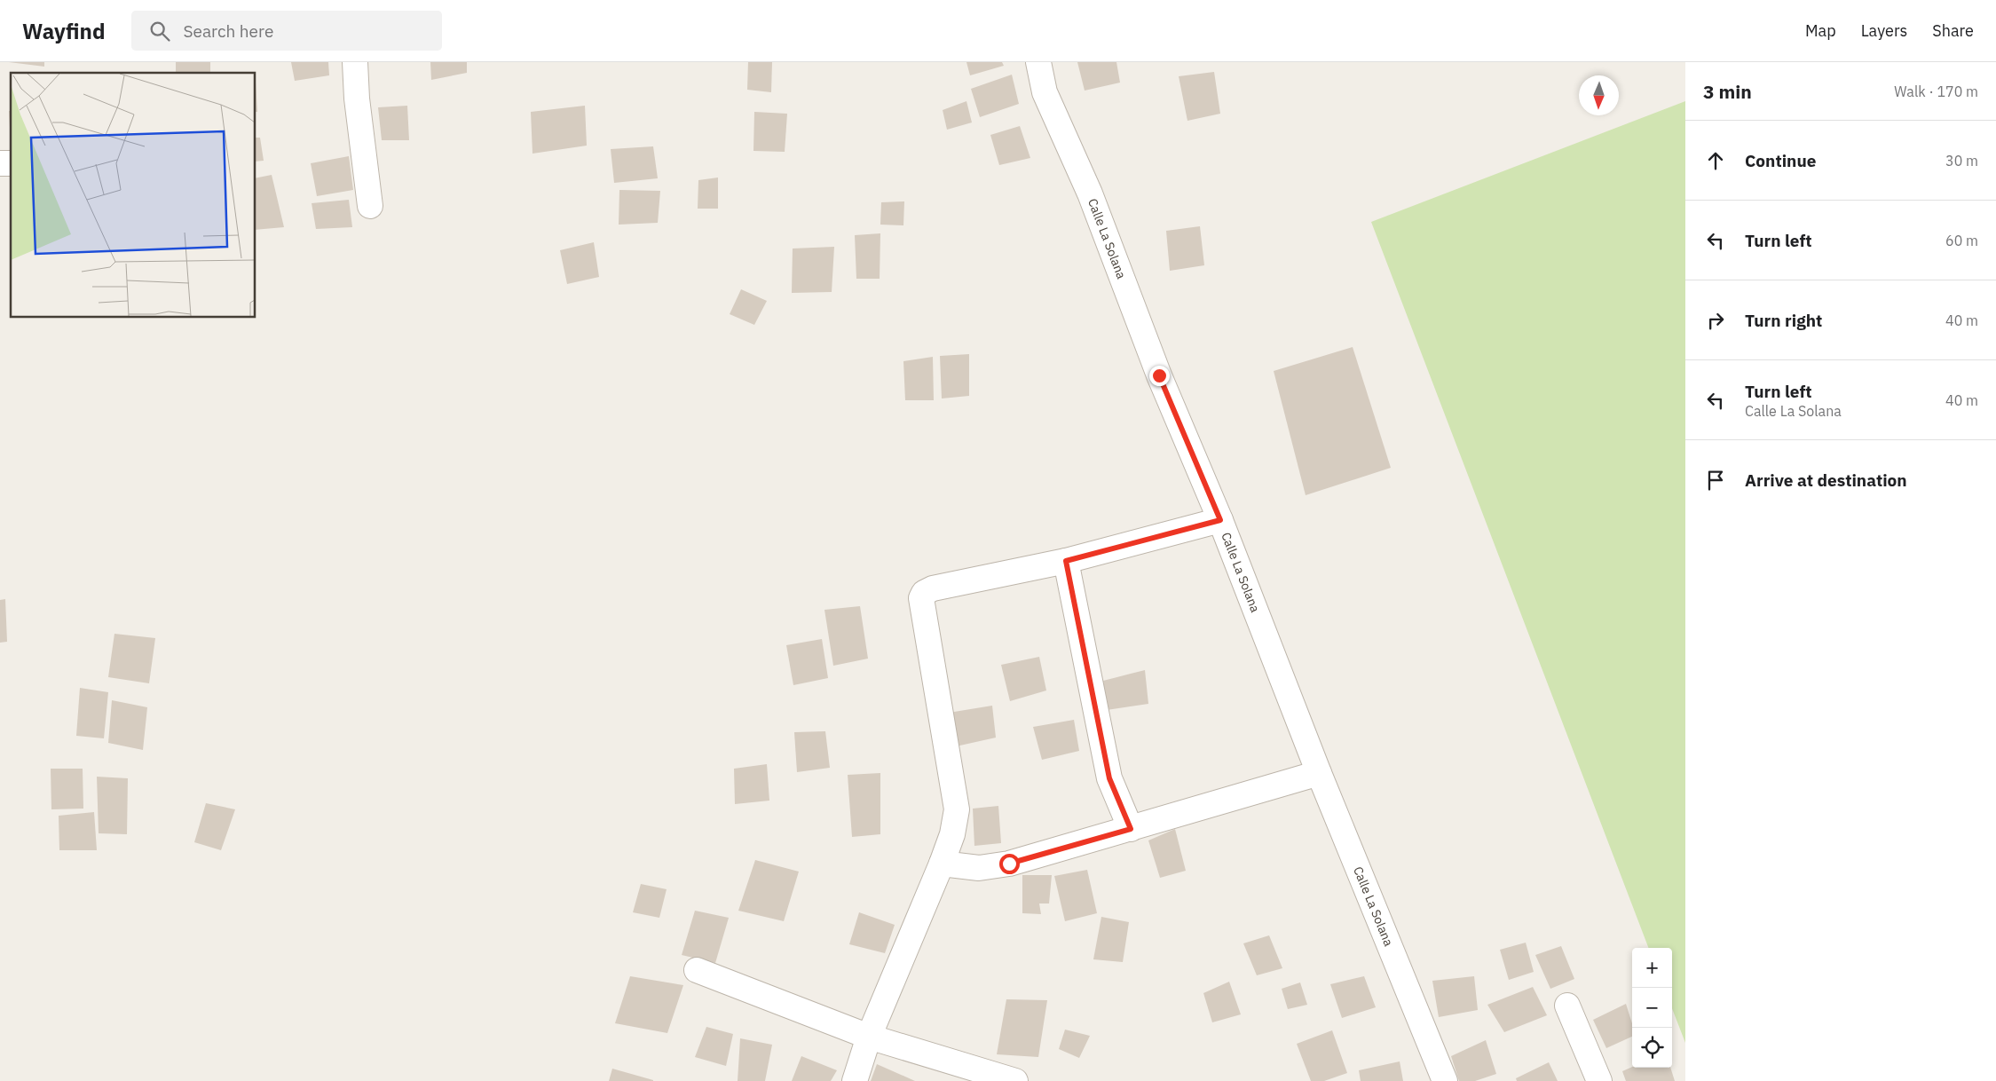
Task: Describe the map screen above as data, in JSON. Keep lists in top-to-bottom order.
{
  "streets": {
    "street": ["Calle La Solana"]
  },
  "north": "bottom",
  "page": {
    "header": "Wayfind",
    "search": "Search here",
    "nav": ["Map", "Layers", "Share"],
    "heading": ["3 min", "Walk · 170 m"],
    "list": [
      ["Continue", "30 m"],
      ["Turn left", "60 m"],
      ["Turn right", "40 m"],
      ["Turn left", "Calle La Solana", "40 m"],
      "Arrive at destination"
    ],
    "map_buttons": ["+", "−"]
  }
}
